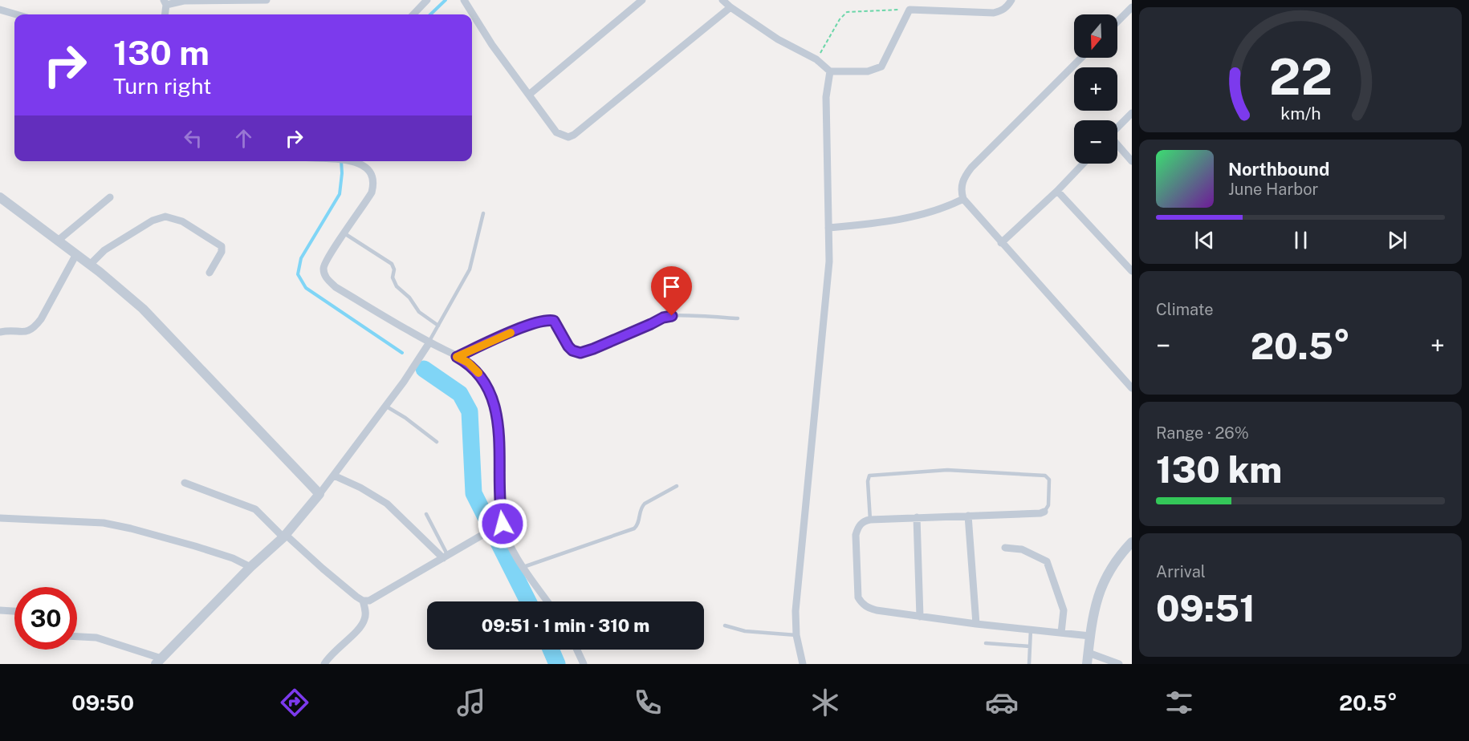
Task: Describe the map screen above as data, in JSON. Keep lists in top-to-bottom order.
{
  "north": "bottom",
  "page": {
    "map_buttons": ["+", "−"],
    "turn": ["130 m", "Turn right"],
    "song": ["Northbound", "June Harbor"],
    "tile": [
      "Climate",
      ["Range · 26%", "130 km"],
      ["Arrival", "09:51"]
    ],
    "heat": ["−", "20.5°", "+"],
    "limit": "30",
    "trip": "09:51 · 1 min · 310 m",
    "tabs": ["09:50", "20.5°"],
    "gauge": ["22", "km/h"]
  }
}
